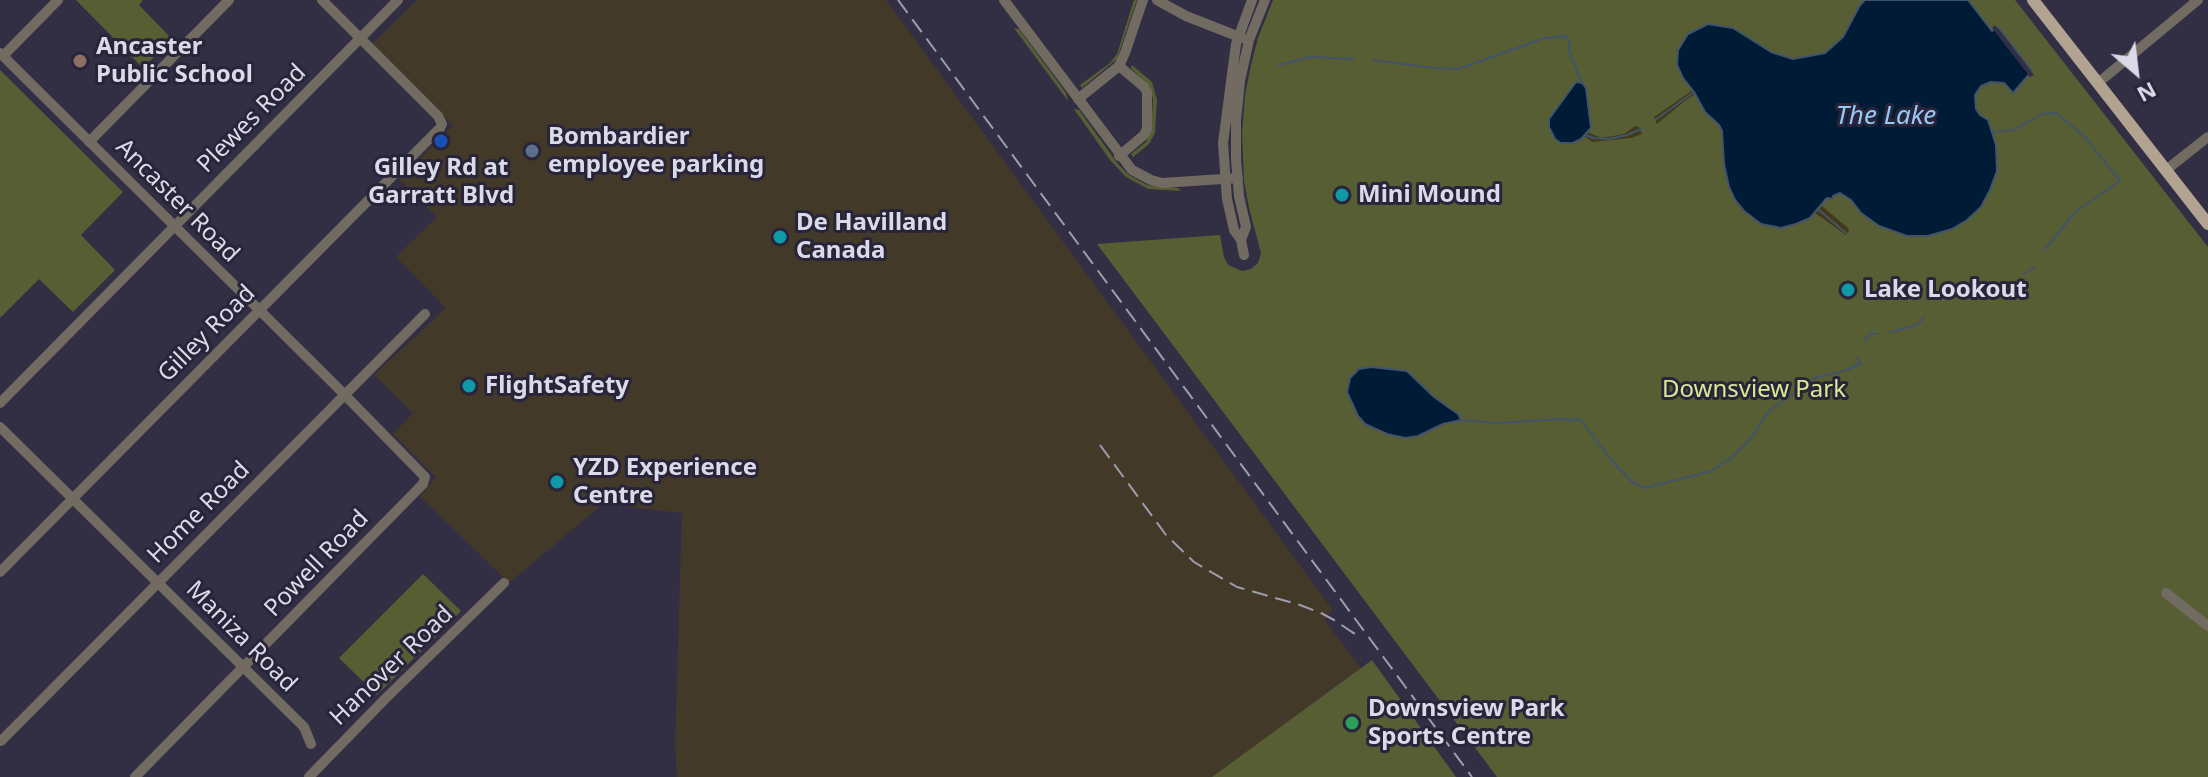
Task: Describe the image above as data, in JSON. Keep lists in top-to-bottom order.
{
  "streets": {
    "street": [
      "Plewes Road",
      "Ancaster Road",
      "Gilley Road",
      "Home Road",
      "Powell Road",
      "Maniza Road",
      "Hanover Road"
    ]
  },
  "crossings": [
    ["Plewes Road", "Ancaster Road"],
    ["Plewes Road", "Gilley Road"],
    ["Ancaster Road", "Gilley Road"],
    ["Ancaster Road", "Home Road"],
    ["Ancaster Road", "Powell Road"],
    ["Gilley Road", "Maniza Road"],
    ["Home Road", "Maniza Road"],
    ["Powell Road", "Maniza Road"]
  ],
  "water": ["The Lake"],
  "parks": ["Downsview Park"],
  "places": [
    "Ancaster Public School",
    "Gilley Rd at Garratt Blvd",
    "Bombardier employee parking",
    "Mini Mound",
    "De Havilland Canada",
    "Lake Lookout",
    "FlightSafety",
    "YZD Experience Centre",
    "Downsview Park Sports Centre"
  ],
  "north": "bottom right"
}
